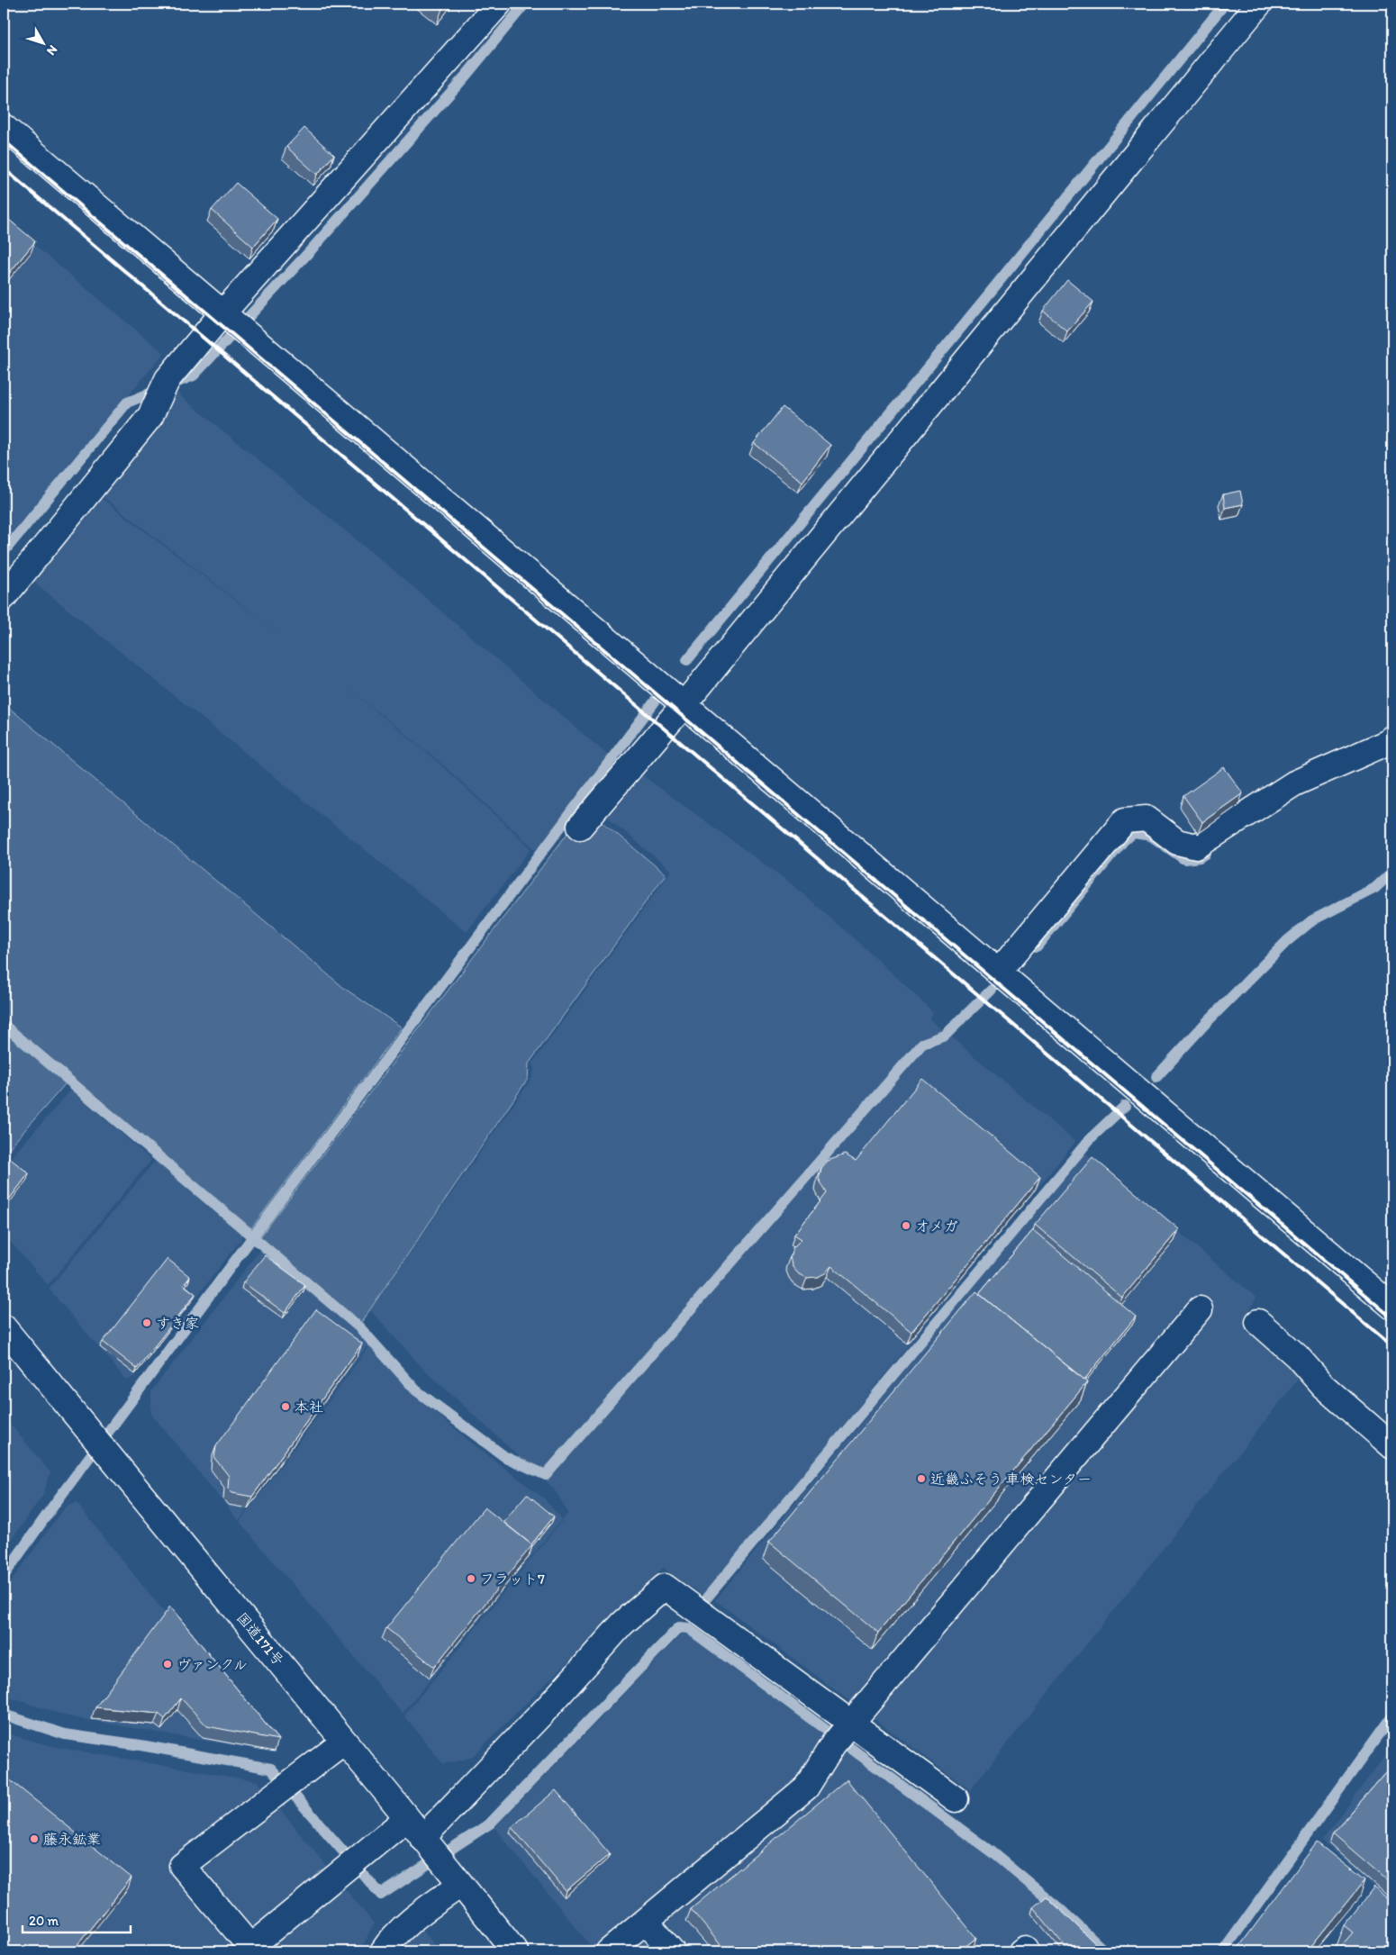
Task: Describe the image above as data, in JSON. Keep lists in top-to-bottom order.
{
  "streets": {
    "main road": ["国道171号"]
  },
  "places": [
    "オメガ",
    "すき家",
    "本社",
    "近畿ふそう 車検センター",
    "フラット7",
    "ヴァンクル",
    "藤永鉱業"
  ],
  "scale_bar": "20 m",
  "north": "bottom right"
}
